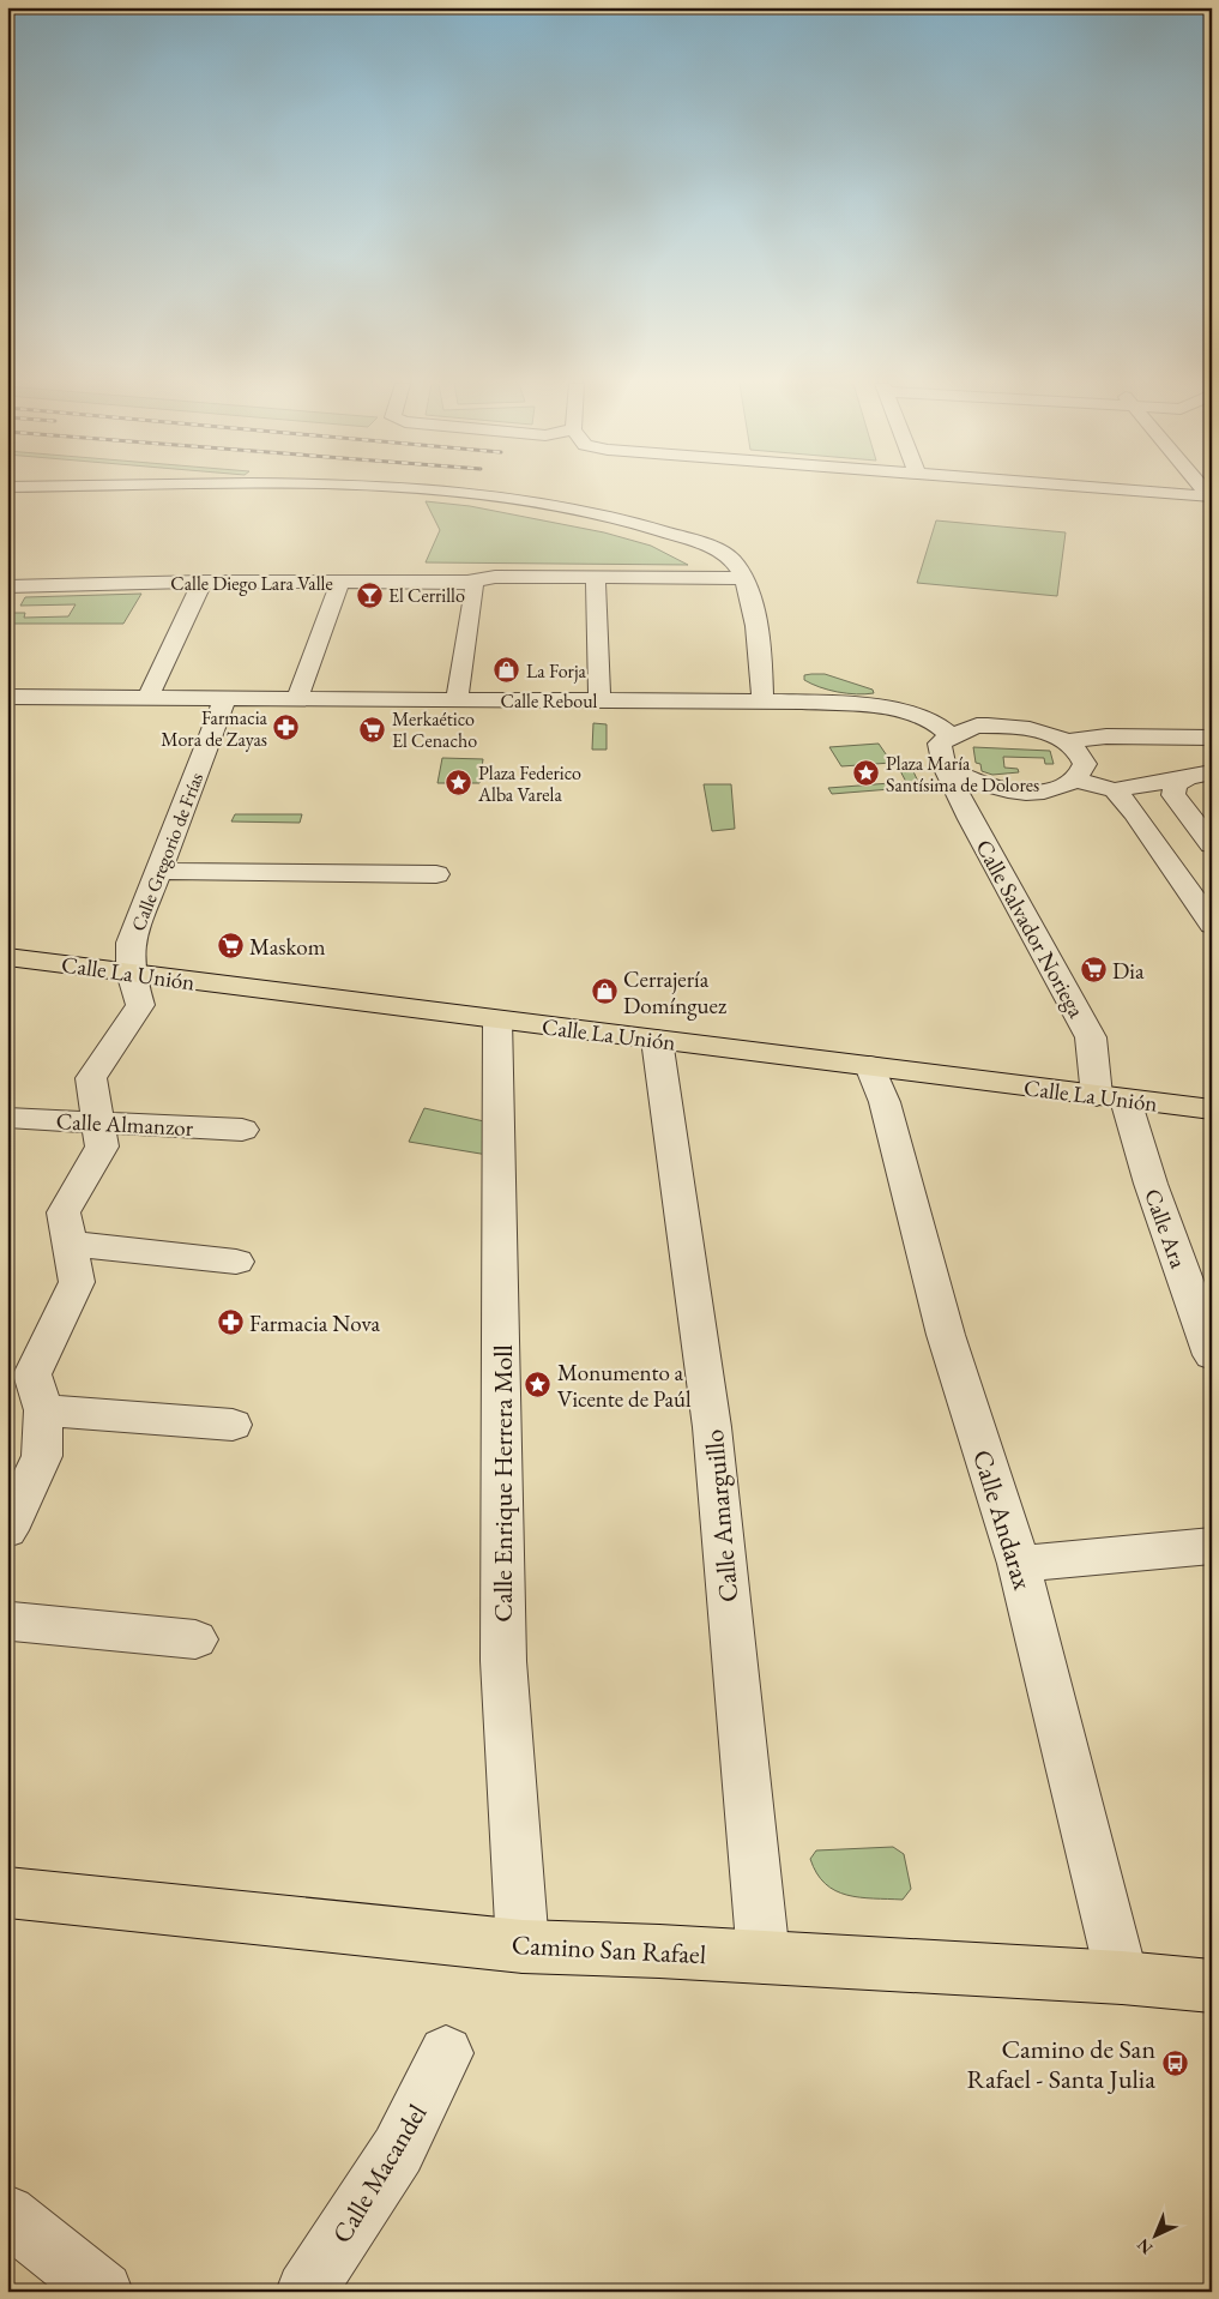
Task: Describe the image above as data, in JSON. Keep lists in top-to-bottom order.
{
  "streets": {
    "main road": ["Calle La Unión", "Camino San Rafael"],
    "street": [
      "Calle Diego Lara Valle",
      "Calle Reboul",
      "Calle Gregorio de Frías",
      "Calle Salvador Noriega",
      "Calle Almanzor",
      "Calle Ara",
      "Calle Enrique Herrera Moll",
      "Calle Amarguillo",
      "Calle Andarax",
      "Calle Macandel"
    ]
  },
  "crossings": [
    ["Calle Reboul", "Calle Gregorio de Frías"],
    ["Calle Gregorio de Frías", "Calle La Unión"],
    ["Calle Gregorio de Frías", "Calle Almanzor"],
    ["Calle Salvador Noriega", "Calle La Unión"],
    ["Calle Salvador Noriega", "Calle Ara"],
    ["Calle La Unión", "Calle Ara"],
    ["Calle La Unión", "Calle Enrique Herrera Moll"],
    ["Calle La Unión", "Calle Amarguillo"],
    ["Calle La Unión", "Calle Andarax"],
    ["Calle Enrique Herrera Moll", "Camino San Rafael"],
    ["Calle Amarguillo", "Camino San Rafael"],
    ["Calle Andarax", "Camino San Rafael"]
  ],
  "places": {
    "bar": ["El Cerrillo"],
    "shop": ["La Forja", "Cerrajería Domínguez"],
    "pharmacy": ["Farmacia Mora de Zayas", "Farmacia Nova"],
    "supermarket": ["Merkaético El Cenacho", "Maskom", "Dia"],
    "place": ["Plaza María Santísima de Dolores", "Plaza Federico Alba Varela", "Monumento a Vicente de Paúl"],
    "bus stop": ["Camino de San Rafael - Santa Julia"]
  },
  "north": "bottom left"
}
